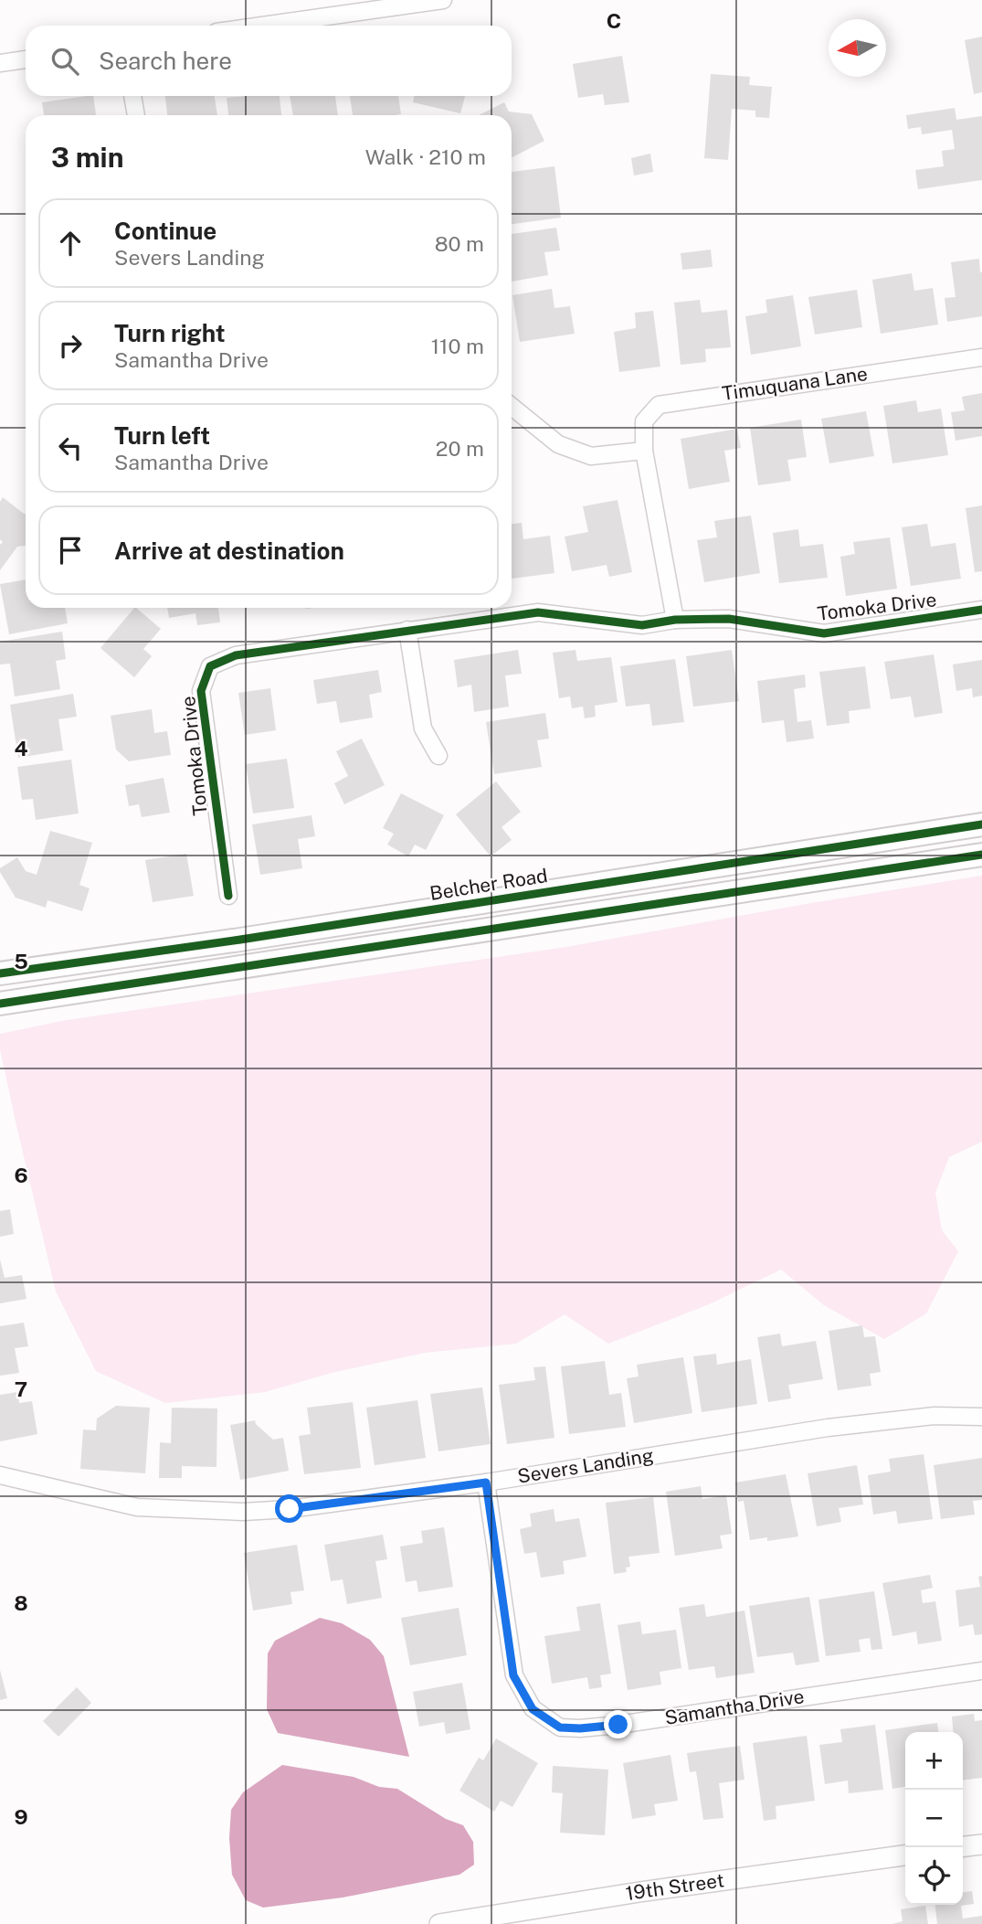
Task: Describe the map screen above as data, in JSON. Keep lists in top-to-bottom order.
{
  "streets": {
    "main road": ["Belcher Road"],
    "street": [
      "Timuquana Lane",
      "Tomoka Drive",
      "Severs Landing",
      "Samantha Drive",
      "19th Street"
    ]
  },
  "crossings": [
    ["Timuquana Lane", "Tomoka Drive"],
    ["Severs Landing", "Samantha Drive"]
  ],
  "north": "left",
  "page": {
    "search": "Search here",
    "heading": ["3 min", "Walk · 210 m"],
    "list": [
      ["Continue", "Severs Landing", "80 m"],
      ["Turn right", "Samantha Drive", "110 m"],
      ["Turn left", "Samantha Drive", "20 m"],
      "Arrive at destination"
    ],
    "map_buttons": ["+", "−"]
  },
  "grid": {
    "columns": ["C"],
    "rows": [
      "4",
      "5",
      "6",
      "7",
      "8",
      "9"
    ]
  }
}
